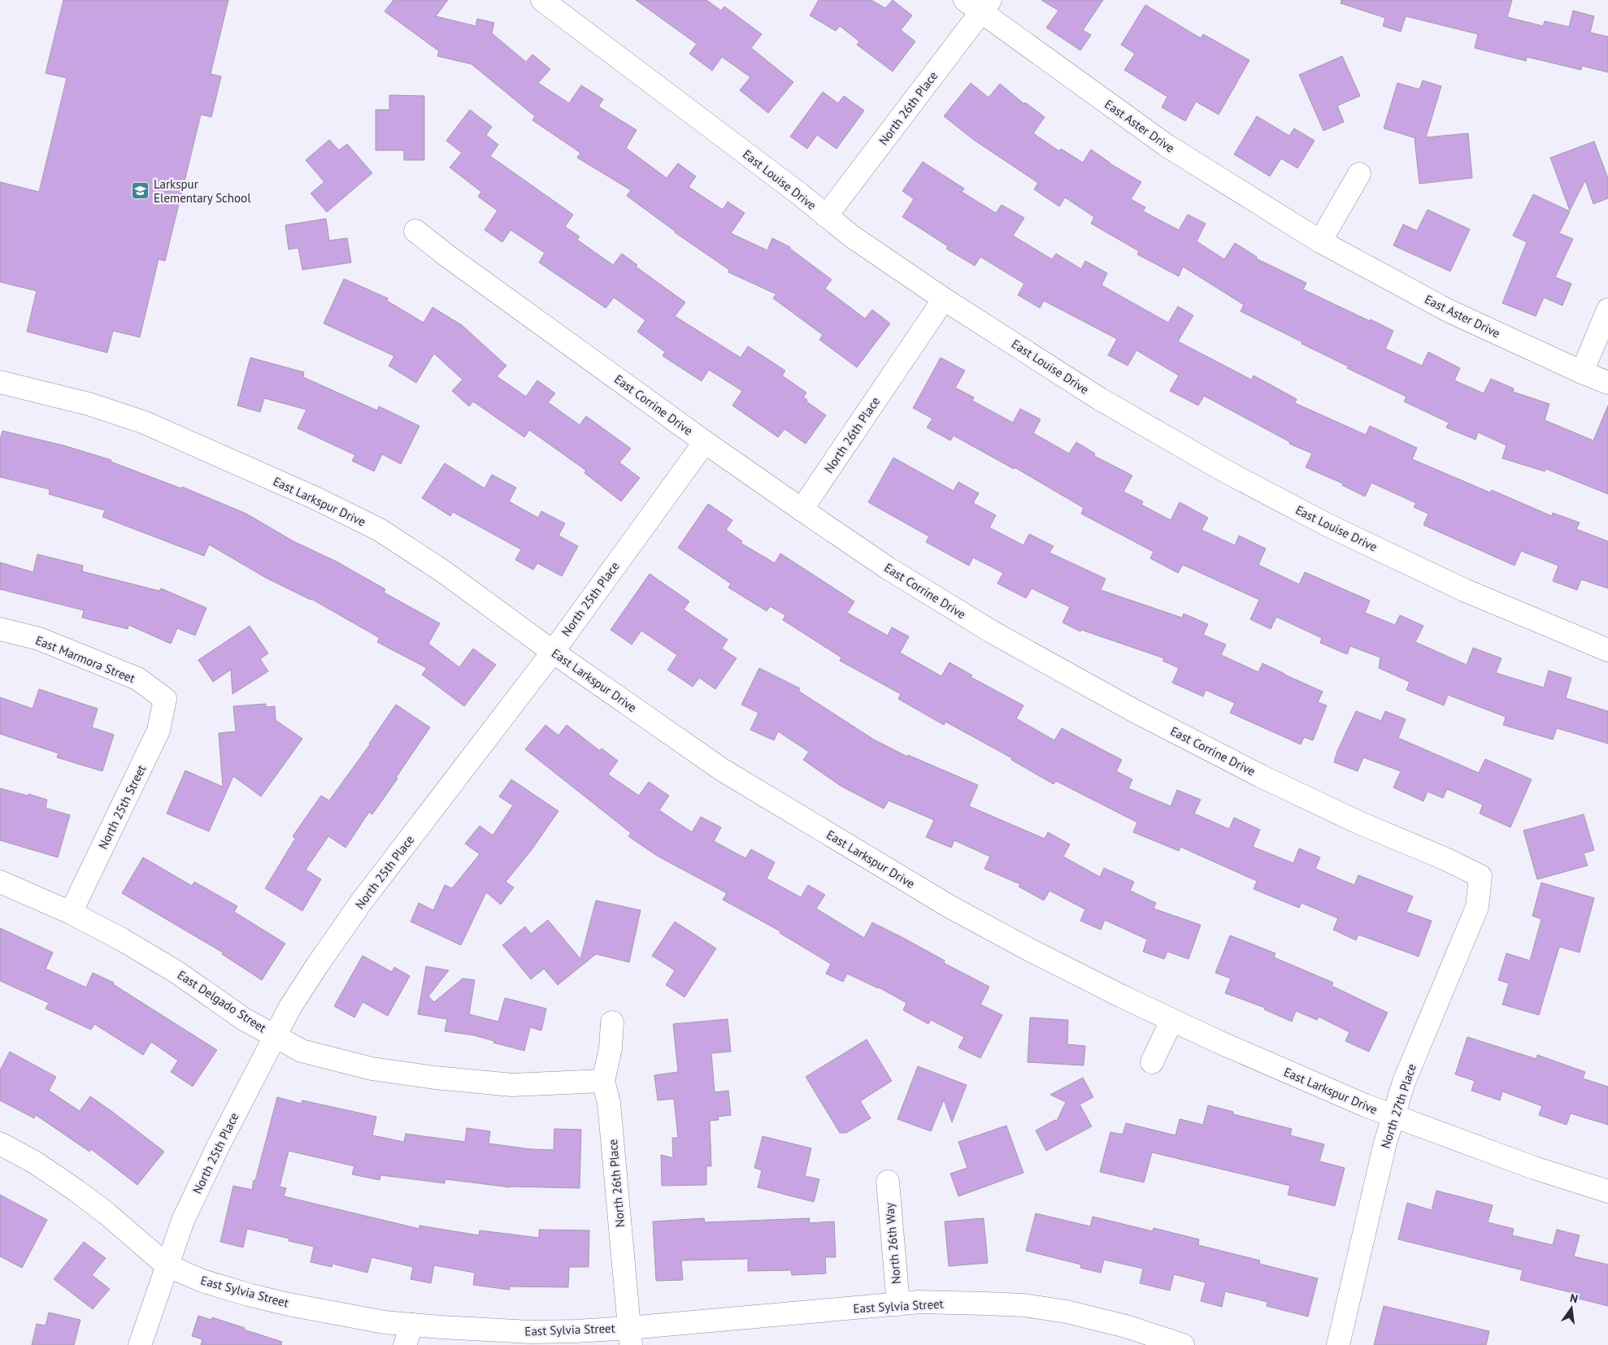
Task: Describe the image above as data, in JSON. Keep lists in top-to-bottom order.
{
  "streets": {
    "street": [
      "North 26th Place",
      "East Aster Drive",
      "East Louise Drive",
      "East Corrine Drive",
      "East Larkspur Drive",
      "North 25th Place",
      "East Marmora Street",
      "North 25th Street",
      "East Delgado Street",
      "North 27th Place",
      "North 26th Way",
      "East Sylvia Street"
    ]
  },
  "crossings": [
    ["North 26th Place", "East Aster Drive"],
    ["North 26th Place", "East Louise Drive"],
    ["North 26th Place", "East Corrine Drive"],
    ["North 26th Place", "East Delgado Street"],
    ["North 26th Place", "East Sylvia Street"],
    ["East Corrine Drive", "North 25th Place"],
    ["East Corrine Drive", "North 27th Place"],
    ["East Larkspur Drive", "North 25th Place"],
    ["East Larkspur Drive", "North 27th Place"],
    ["North 25th Place", "East Delgado Street"],
    ["North 25th Place", "East Sylvia Street"],
    ["East Marmora Street", "North 25th Street"],
    ["North 25th Street", "East Delgado Street"],
    ["North 26th Way", "East Sylvia Street"]
  ],
  "places": {
    "school or university": ["Larkspur Elementary School"]
  },
  "north": "top"
}
